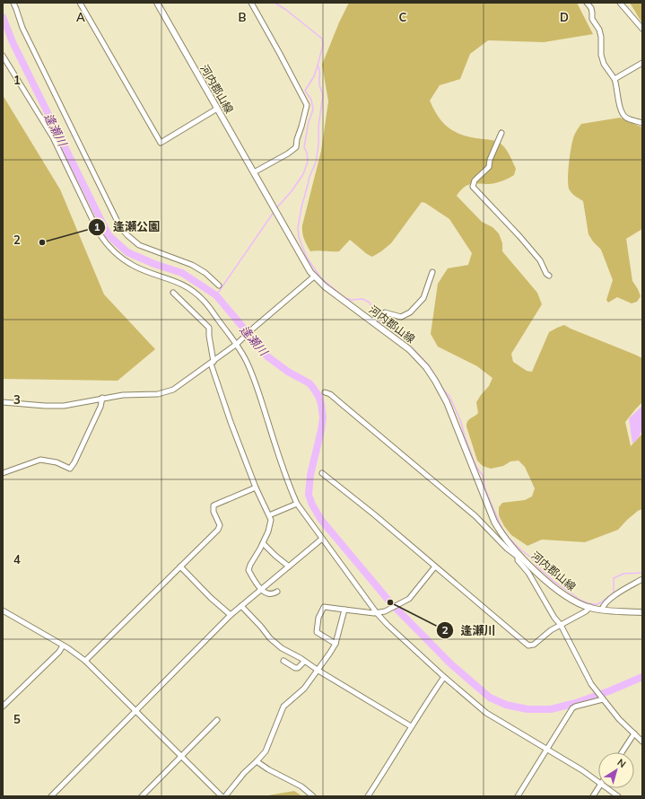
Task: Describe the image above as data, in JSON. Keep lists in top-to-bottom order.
{
  "streets": {
    "main road": ["河内郡山線"]
  },
  "water": ["逢瀬川"],
  "places": ["逢瀬公園", "逢瀬川"],
  "north": "top right",
  "grid": {
    "columns": [
      "A",
      "B",
      "C",
      "D"
    ],
    "rows": [
      "1",
      "2",
      "3",
      "4",
      "5"
    ]
  }
}
